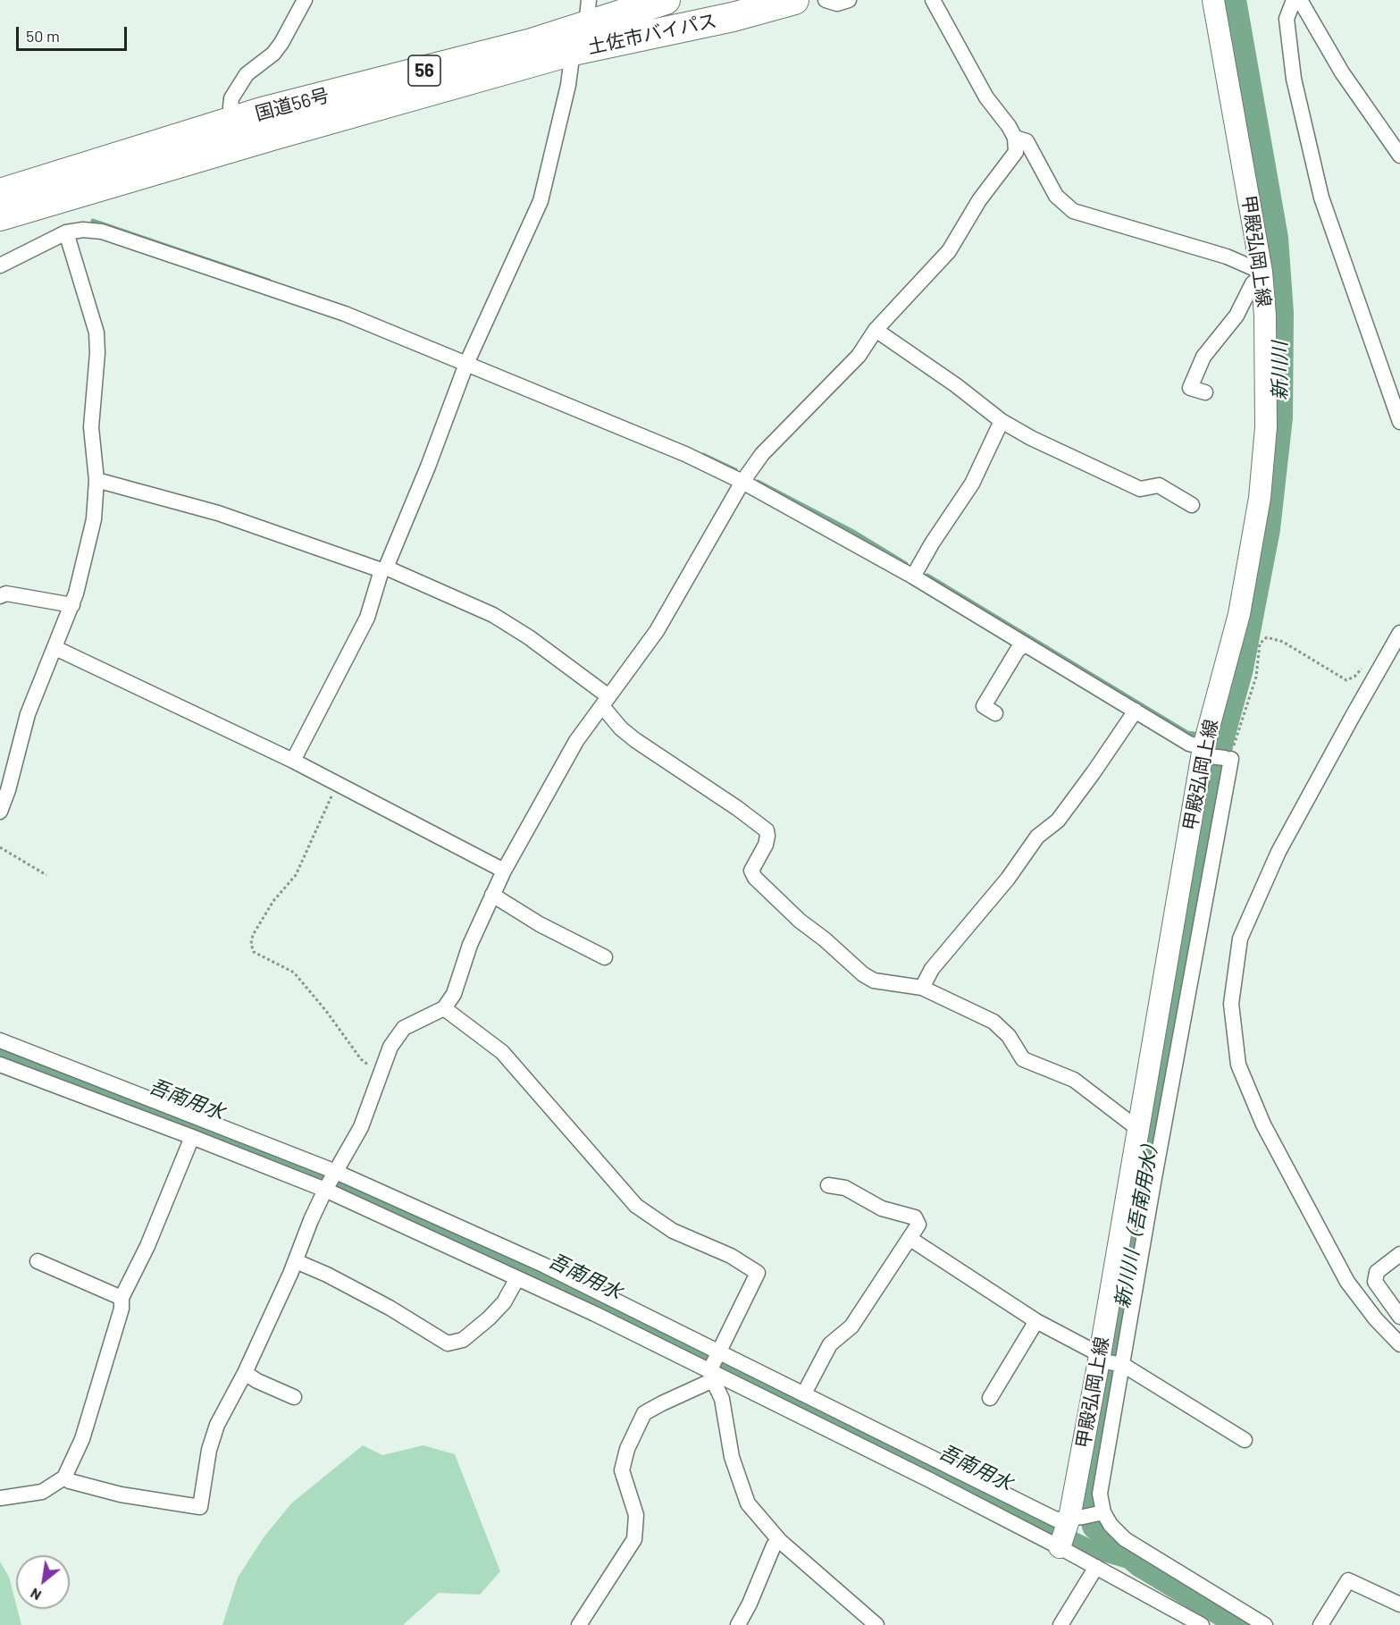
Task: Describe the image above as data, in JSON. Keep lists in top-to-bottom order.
{
  "streets": {
    "highway": ["土佐市バイパス", "56", "国道56号"],
    "main road": ["甲殿弘岡上線"]
  },
  "crossings": [
    ["土佐市バイパス", "国道56号"]
  ],
  "water": ["新川川", "吾南用水", "新川川（吾南用水）"],
  "scale_bar": "50 m",
  "north": "bottom left"
}
